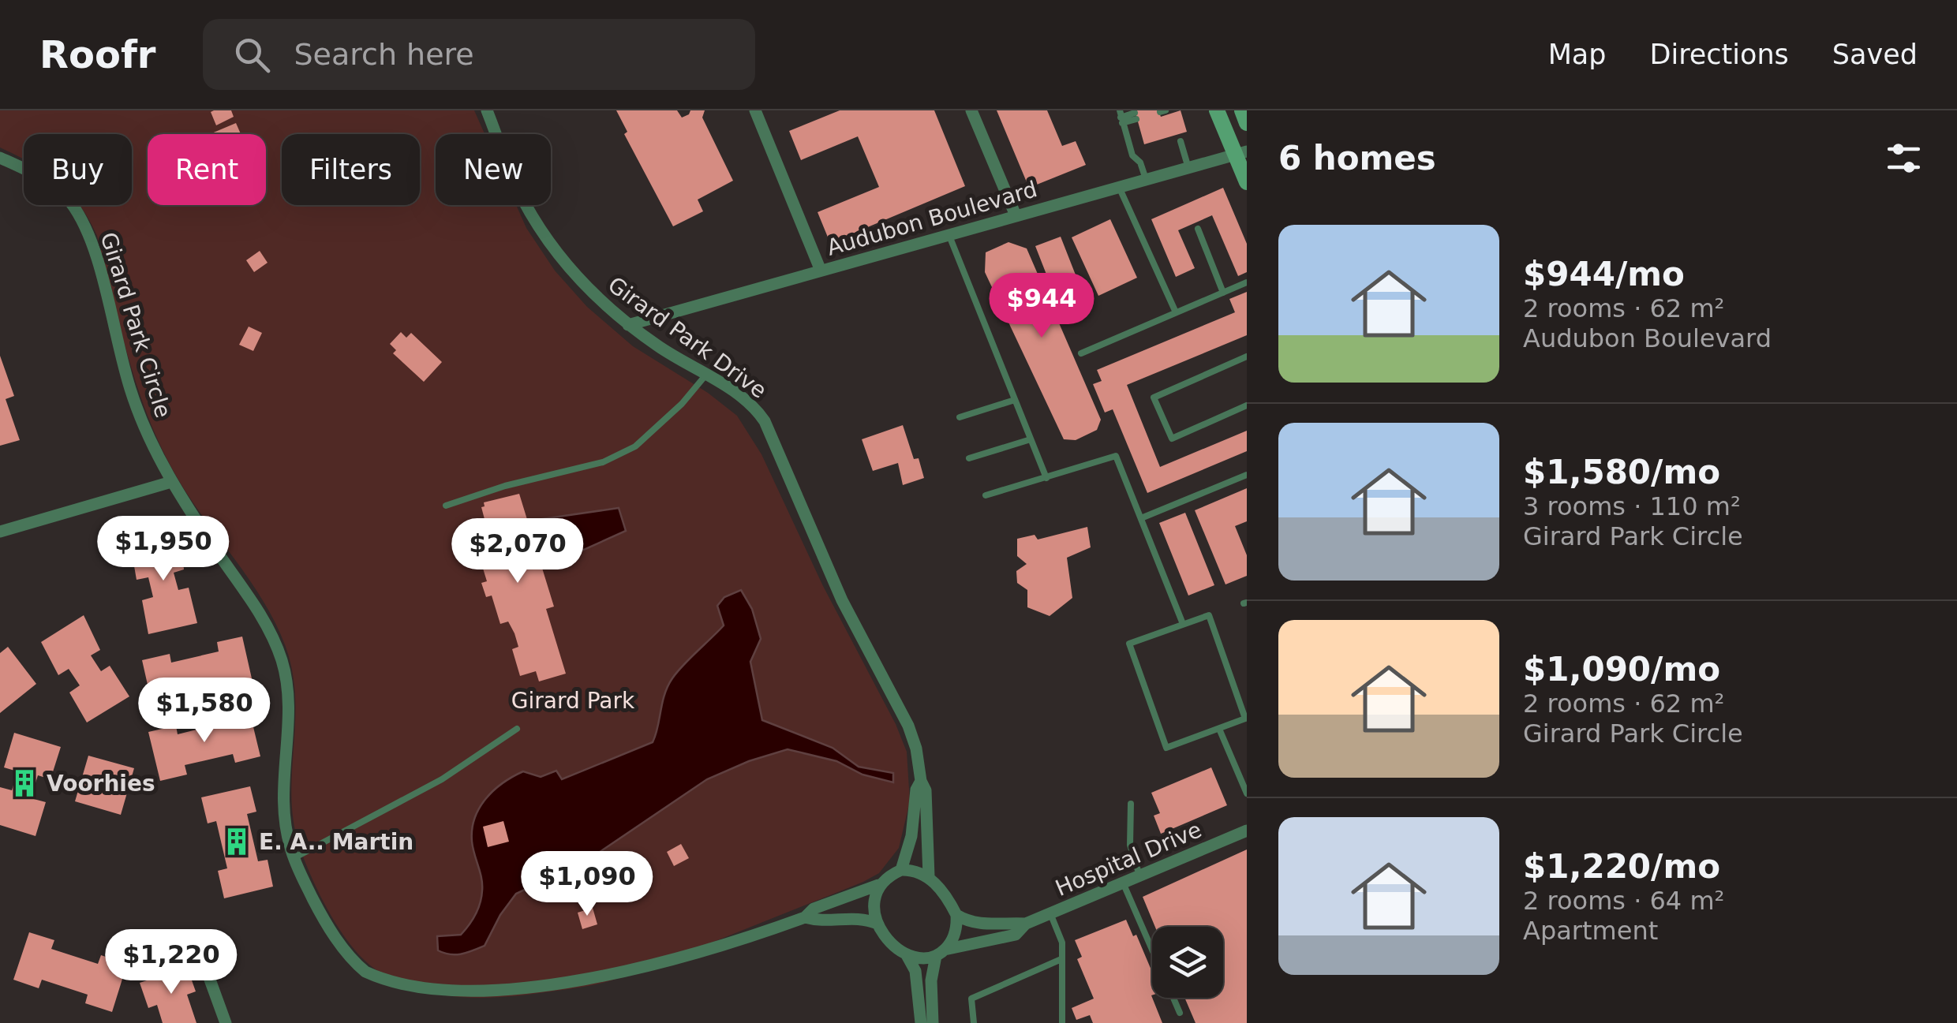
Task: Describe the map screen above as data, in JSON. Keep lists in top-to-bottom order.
{
  "streets": {
    "street": [
      "Audubon Boulevard",
      "Girard Park Circle",
      "Girard Park Drive",
      "Hospital Drive"
    ]
  },
  "crossings": [
    ["Audubon Boulevard", "Girard Park Drive"],
    ["Girard Park Drive", "Hospital Drive"]
  ],
  "parks": ["Girard Park"],
  "places": {
    "building": ["Voorhies", "E. A.. Martin"]
  },
  "page": {
    "header": "Roofr",
    "search": "Search here",
    "nav": ["Map", "Directions", "Saved"],
    "heading": "6 homes",
    "chip": [
      "Buy",
      "Rent",
      "Filters",
      "New"
    ],
    "list": [
      {
        "name": "$944/mo",
        "note": "2 rooms · 62 m² · Audubon Boulevard"
      },
      {
        "name": "$1,580/mo",
        "note": "3 rooms · 110 m² · Girard Park Circle"
      },
      {
        "name": "$1,090/mo",
        "note": "2 rooms · 62 m² · Girard Park Circle"
      },
      {
        "name": "$1,220/mo",
        "note": "2 rooms · 64 m² · Apartment"
      }
    ],
    "price": [
      "$944",
      "$1,950",
      "$2,070",
      "$1,580",
      "$1,090",
      "$1,220"
    ]
  }
}
